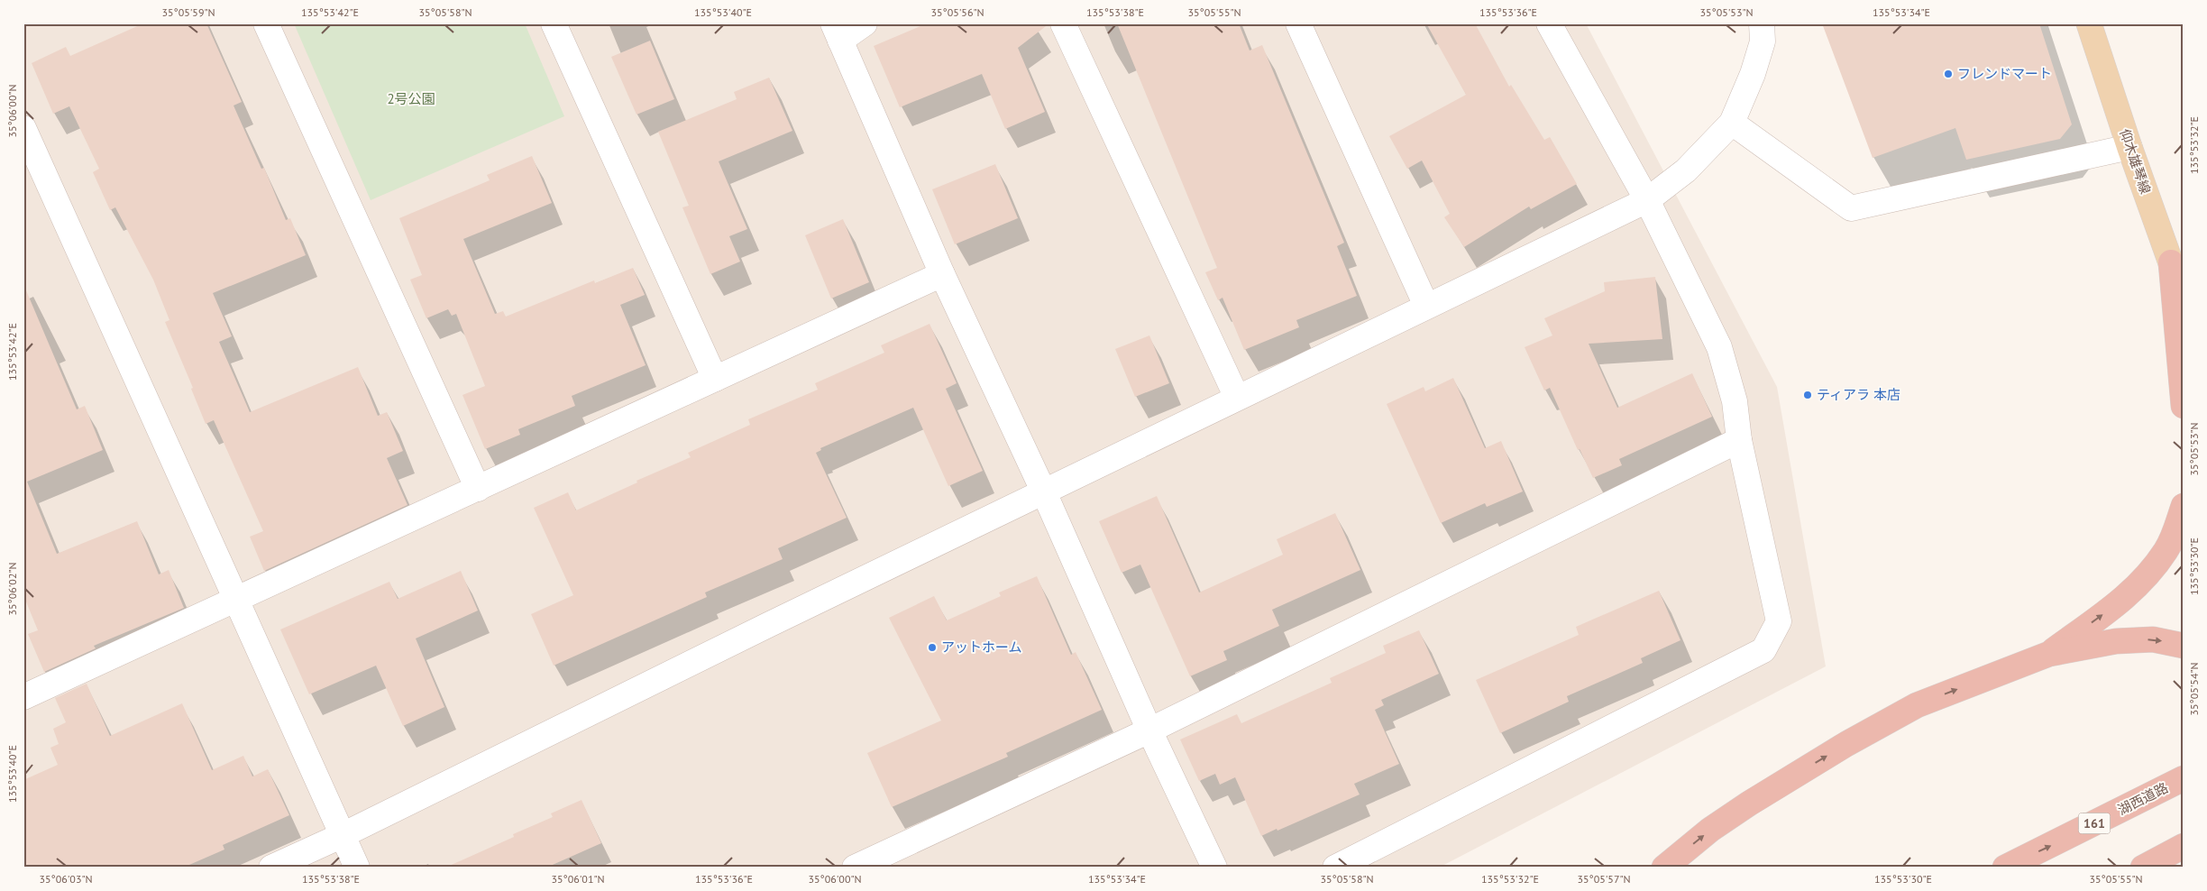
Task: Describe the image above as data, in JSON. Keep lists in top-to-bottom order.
{
  "streets": {
    "highway": ["湖西道路", "161"],
    "main road": ["仰木雄琴線"]
  },
  "parks": ["2号公園"],
  "places": ["フレンドマート", "ティアラ 本店", "アットホーム"],
  "coordinates": [
    "35°05'59\"N",
    "135°53'42\"E",
    "35°05'58\"N",
    "135°53'40\"E",
    "35°05'56\"N",
    "135°53'38\"E",
    "35°05'55\"N",
    "135°53'36\"E",
    "35°05'53\"N",
    "135°53'34\"E",
    "35°06'00\"N",
    "135°53'32\"E",
    "135°53'30\"E",
    "35°06'02\"N",
    "35°05'54\"N",
    "35°06'03\"N",
    "35°06'01\"N",
    "35°05'57\"N"
  ]
}
